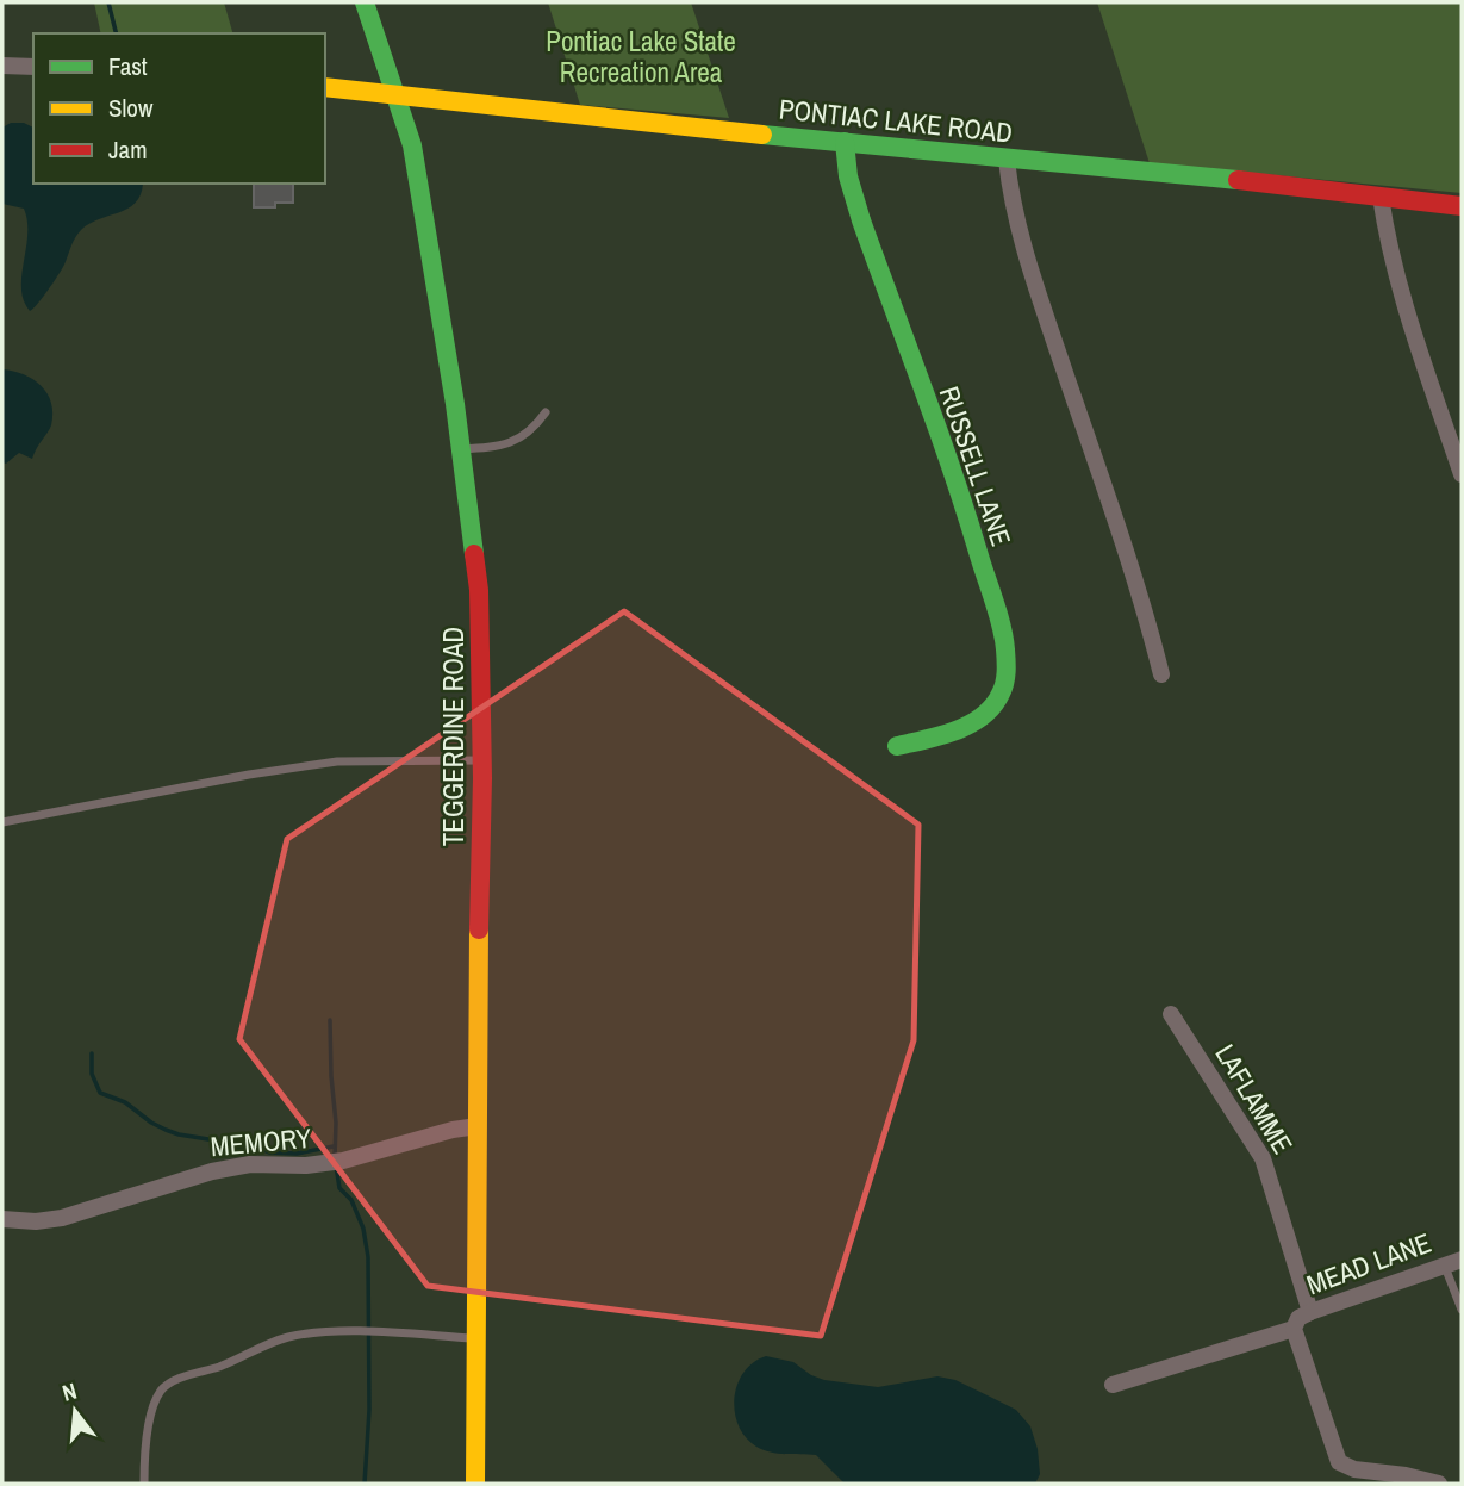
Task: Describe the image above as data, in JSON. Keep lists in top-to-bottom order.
{
  "streets": {
    "street": [
      "PONTIAC LAKE ROAD",
      "RUSSELL LANE",
      "TEGGERDINE ROAD",
      "LAFLAMME",
      "MEMORY",
      "MEAD LANE"
    ]
  },
  "crossings": [
    ["PONTIAC LAKE ROAD", "RUSSELL LANE"],
    ["PONTIAC LAKE ROAD", "TEGGERDINE ROAD"],
    ["TEGGERDINE ROAD", "MEMORY"],
    ["LAFLAMME", "MEAD LANE"]
  ],
  "parks": ["Pontiac Lake State Recreation Area"],
  "legend": ["Fast", "Slow", "Jam"],
  "north": "top"
}
